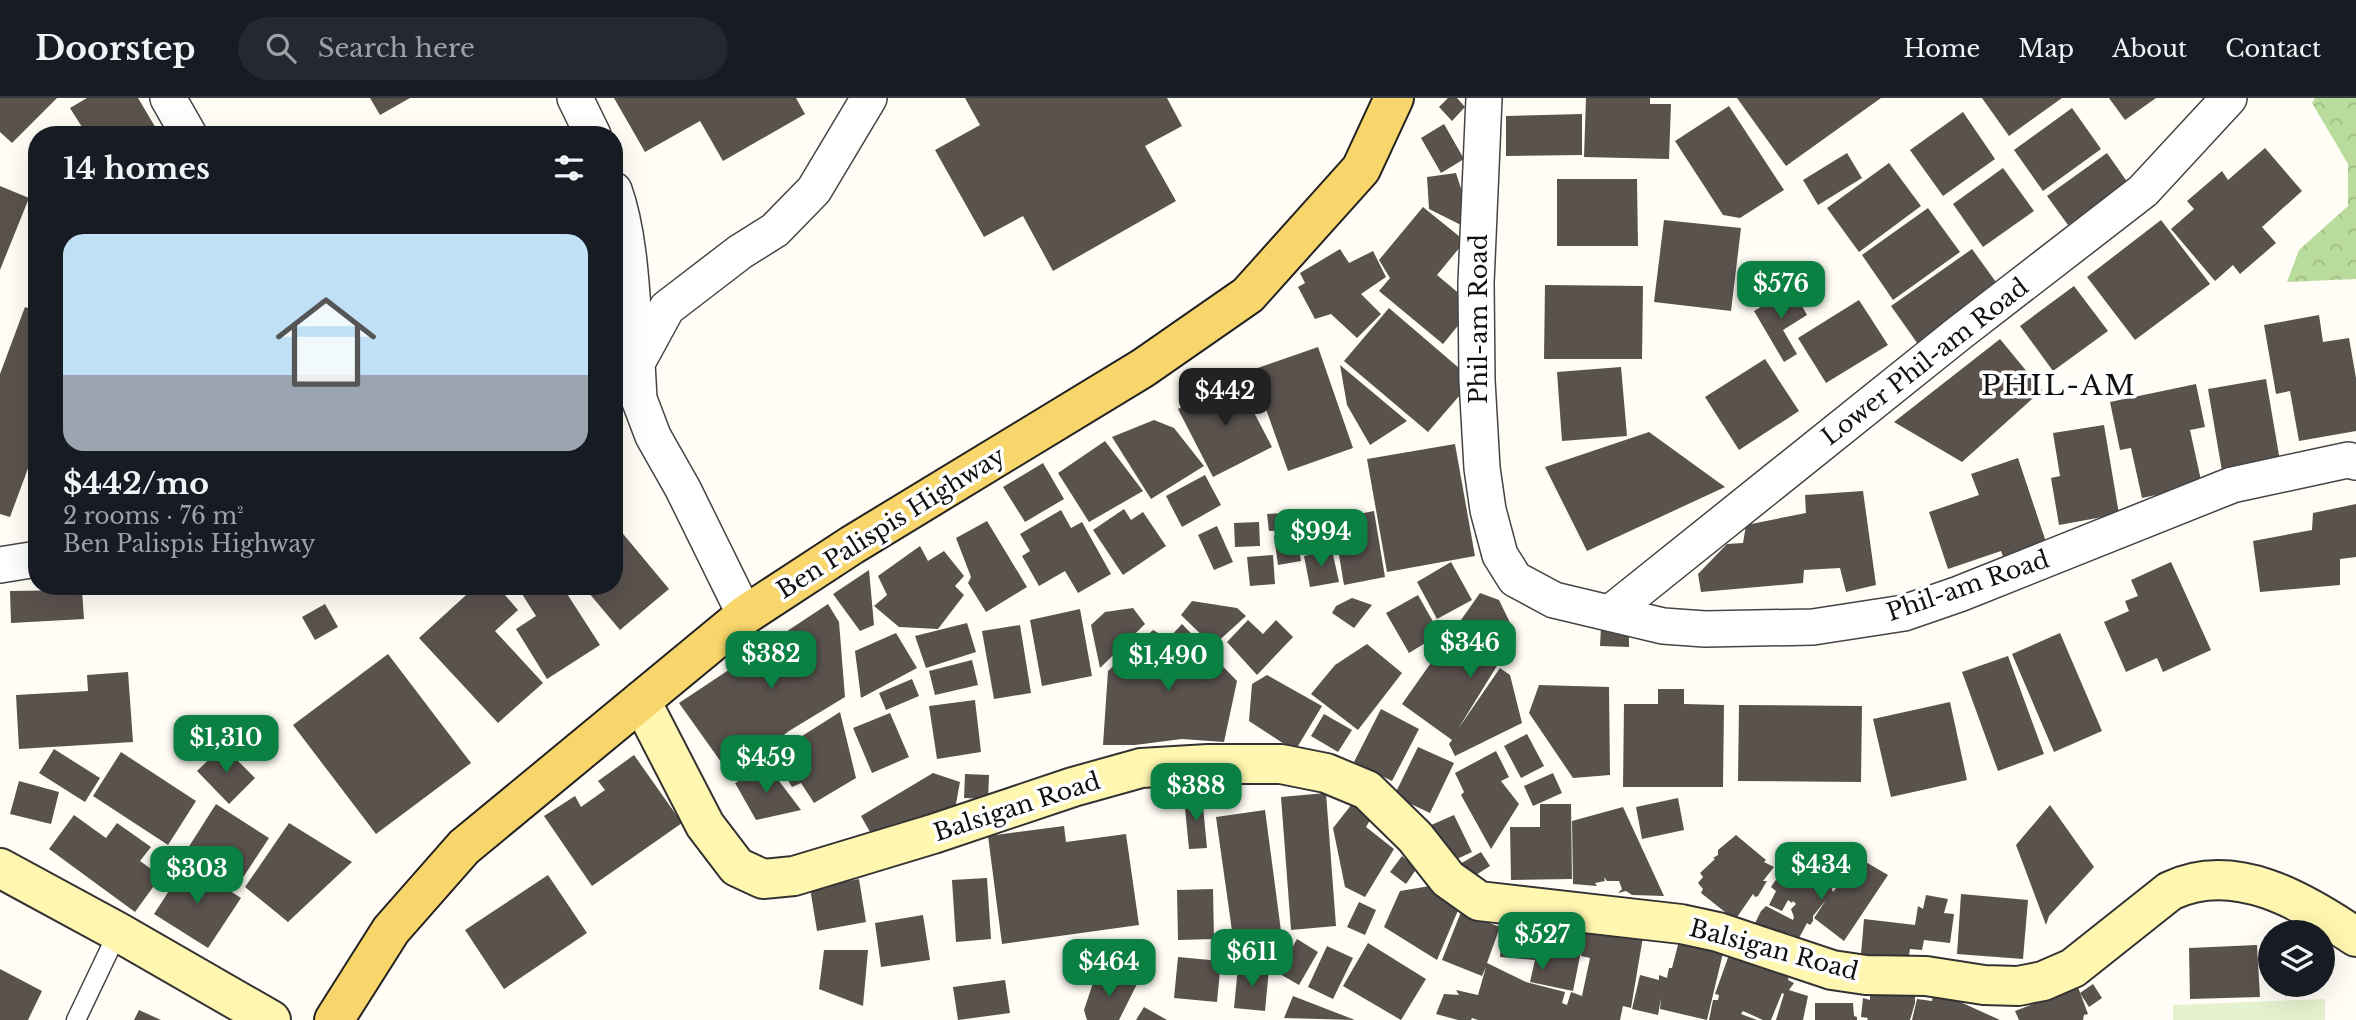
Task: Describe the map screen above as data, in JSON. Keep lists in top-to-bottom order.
{
  "streets": {
    "main road": ["Ben Palispis Highway"],
    "street": ["Phil-am Road", "Lower Phil-am Road", "Balsigan Road"]
  },
  "crossings": [
    ["Phil-am Road", "Lower Phil-am Road"],
    ["Ben Palispis Highway", "Balsigan Road"]
  ],
  "districts": ["PHIL-AM"],
  "page": {
    "header": "Doorstep",
    "search": "Search here",
    "nav": [
      "Home",
      "Map",
      "About",
      "Contact"
    ],
    "heading": "14 homes",
    "list": [
      {
        "name": "$442/mo",
        "note": "2 rooms · 76 m² · Ben Palispis Highway"
      }
    ],
    "price": [
      "$576",
      "$442",
      "$994",
      "$346",
      "$382",
      "$1,490",
      "$1,310",
      "$459",
      "$388",
      "$434",
      "$303",
      "$527",
      "$611",
      "$464"
    ]
  }
}
